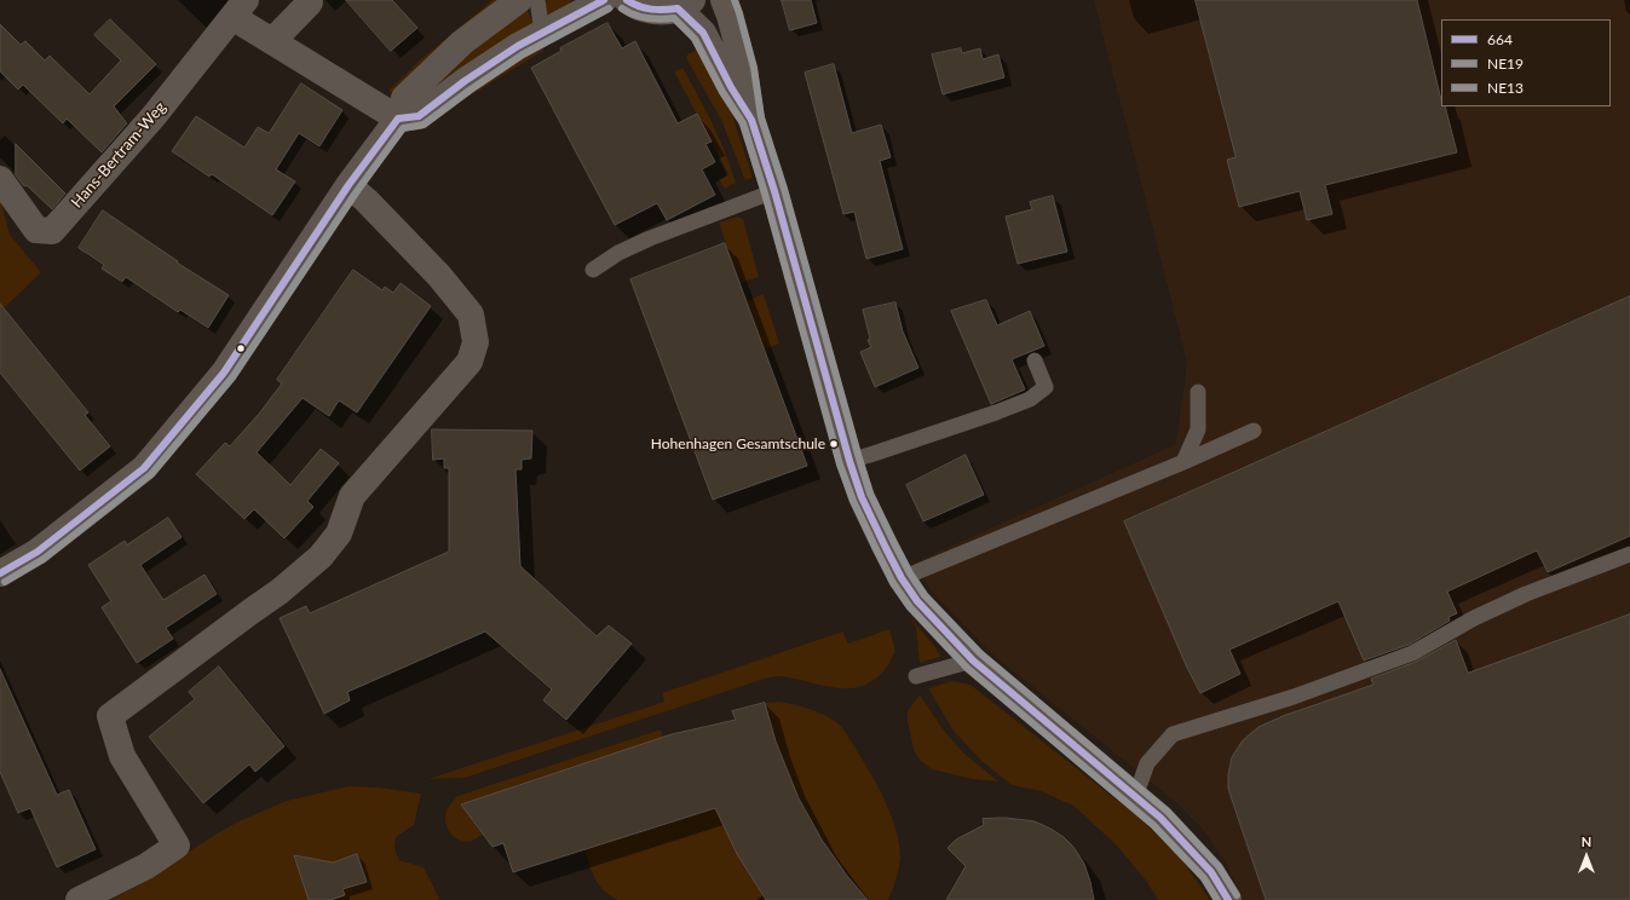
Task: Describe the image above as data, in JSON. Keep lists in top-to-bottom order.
{
  "streets": {
    "street": ["Hans-Bertram-Weg"]
  },
  "places": ["Hohenhagen Gesamtschule"],
  "lines": ["transit line 664", "transit line NE13", "transit line NE19"],
  "legend": ["664", "NE19", "NE13"],
  "north": "top"
}
